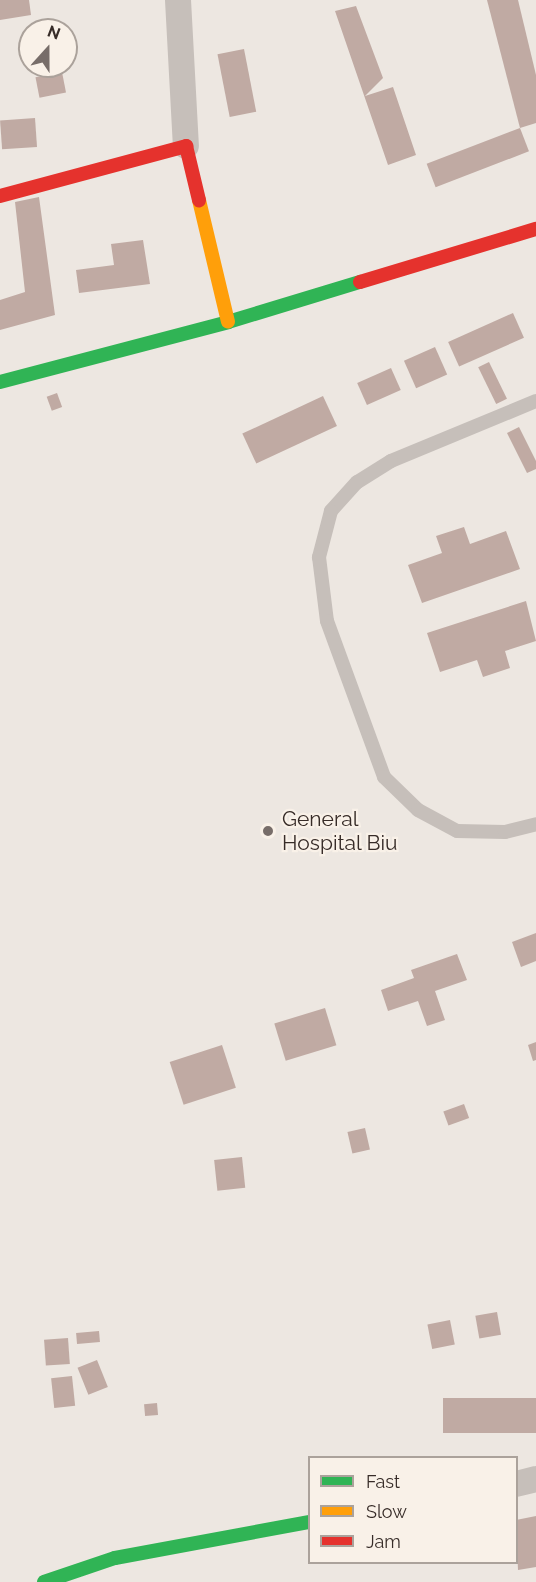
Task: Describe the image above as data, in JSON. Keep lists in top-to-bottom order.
{
  "places": ["General Hospital Biu"],
  "legend": ["Fast", "Slow", "Jam"],
  "north": "top"
}
